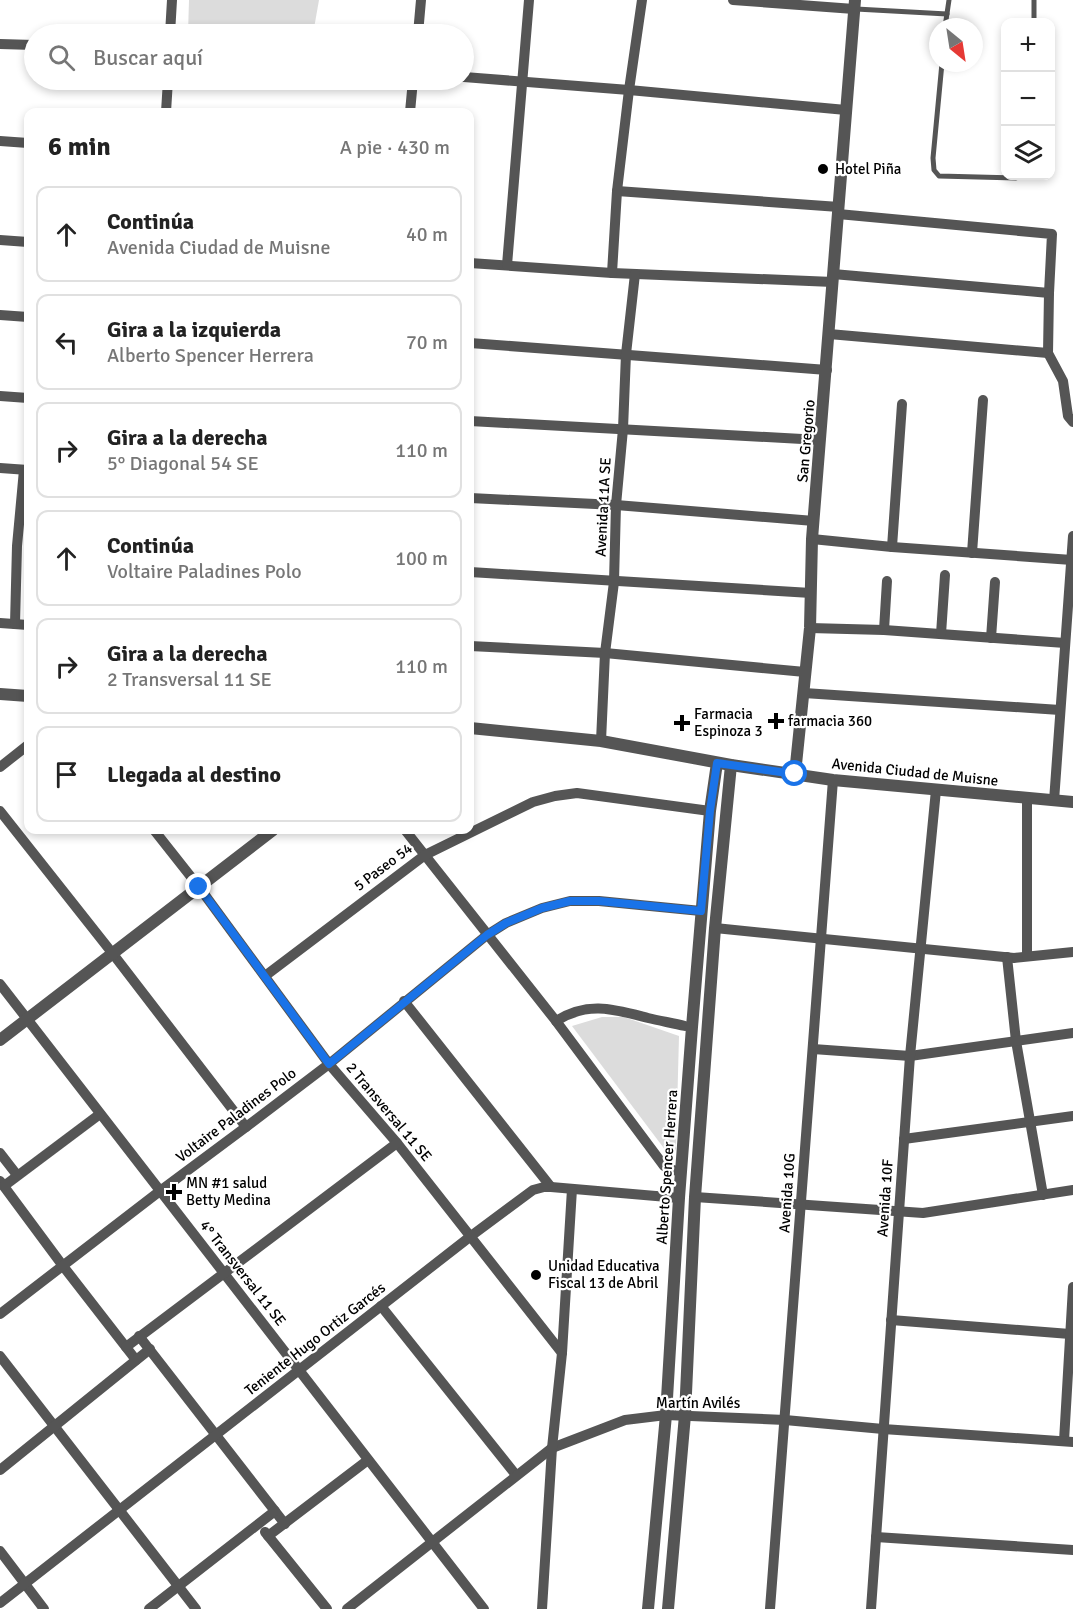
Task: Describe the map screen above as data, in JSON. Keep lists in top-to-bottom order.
{
  "streets": {
    "street": [
      "San Gregorio",
      "Avenida 11A SE",
      "Avenida Ciudad de Muisne",
      "5 Paseo 54",
      "2 Transversal 11 SE",
      "Voltaire Paladines Polo",
      "Alberto Spencer Herrera",
      "Avenida 10G",
      "Avenida 10F",
      "4° Transversal 11 SE",
      "Teniente Hugo Ortiz Garcés",
      "Martín Avilés"
    ]
  },
  "crossings": [
    ["San Gregorio", "Avenida Ciudad de Muisne"],
    ["Avenida 11A SE", "Avenida Ciudad de Muisne"],
    ["Avenida Ciudad de Muisne", "Alberto Spencer Herrera"],
    ["Avenida Ciudad de Muisne", "Avenida 10G"],
    ["Avenida Ciudad de Muisne", "Avenida 10F"],
    ["5 Paseo 54", "2 Transversal 11 SE"],
    ["5 Paseo 54", "Alberto Spencer Herrera"],
    ["2 Transversal 11 SE", "Voltaire Paladines Polo"],
    ["2 Transversal 11 SE", "Teniente Hugo Ortiz Garcés"],
    ["Voltaire Paladines Polo", "Alberto Spencer Herrera"],
    ["Voltaire Paladines Polo", "4° Transversal 11 SE"],
    ["Alberto Spencer Herrera", "Teniente Hugo Ortiz Garcés"],
    ["Alberto Spencer Herrera", "Martín Avilés"],
    ["Avenida 10G", "Martín Avilés"],
    ["Avenida 10F", "Martín Avilés"],
    ["4° Transversal 11 SE", "Teniente Hugo Ortiz Garcés"],
    ["4° Transversal 11 SE", "Martín Avilés"]
  ],
  "places": {
    "other": ["Hotel Piña", "Unidad Educativa Fiscal 13 de Abril"],
    "health": ["farmacia 360", "Farmacia Espinoza 3", "MN #1 salud Betty Medina"]
  },
  "north": "bottom right",
  "page": {
    "map_buttons": ["+", "−"],
    "search": "Buscar aquí",
    "heading": ["6 min", "A pie · 430 m"],
    "list": [
      ["Continúa", "Avenida Ciudad de Muisne", "40 m"],
      ["Gira a la izquierda", "Alberto Spencer Herrera", "70 m"],
      ["Gira a la derecha", "5° Diagonal 54 SE", "110 m"],
      ["Continúa", "Voltaire Paladines Polo", "100 m"],
      ["Gira a la derecha", "2 Transversal 11 SE", "110 m"],
      "Llegada al destino"
    ]
  }
}
